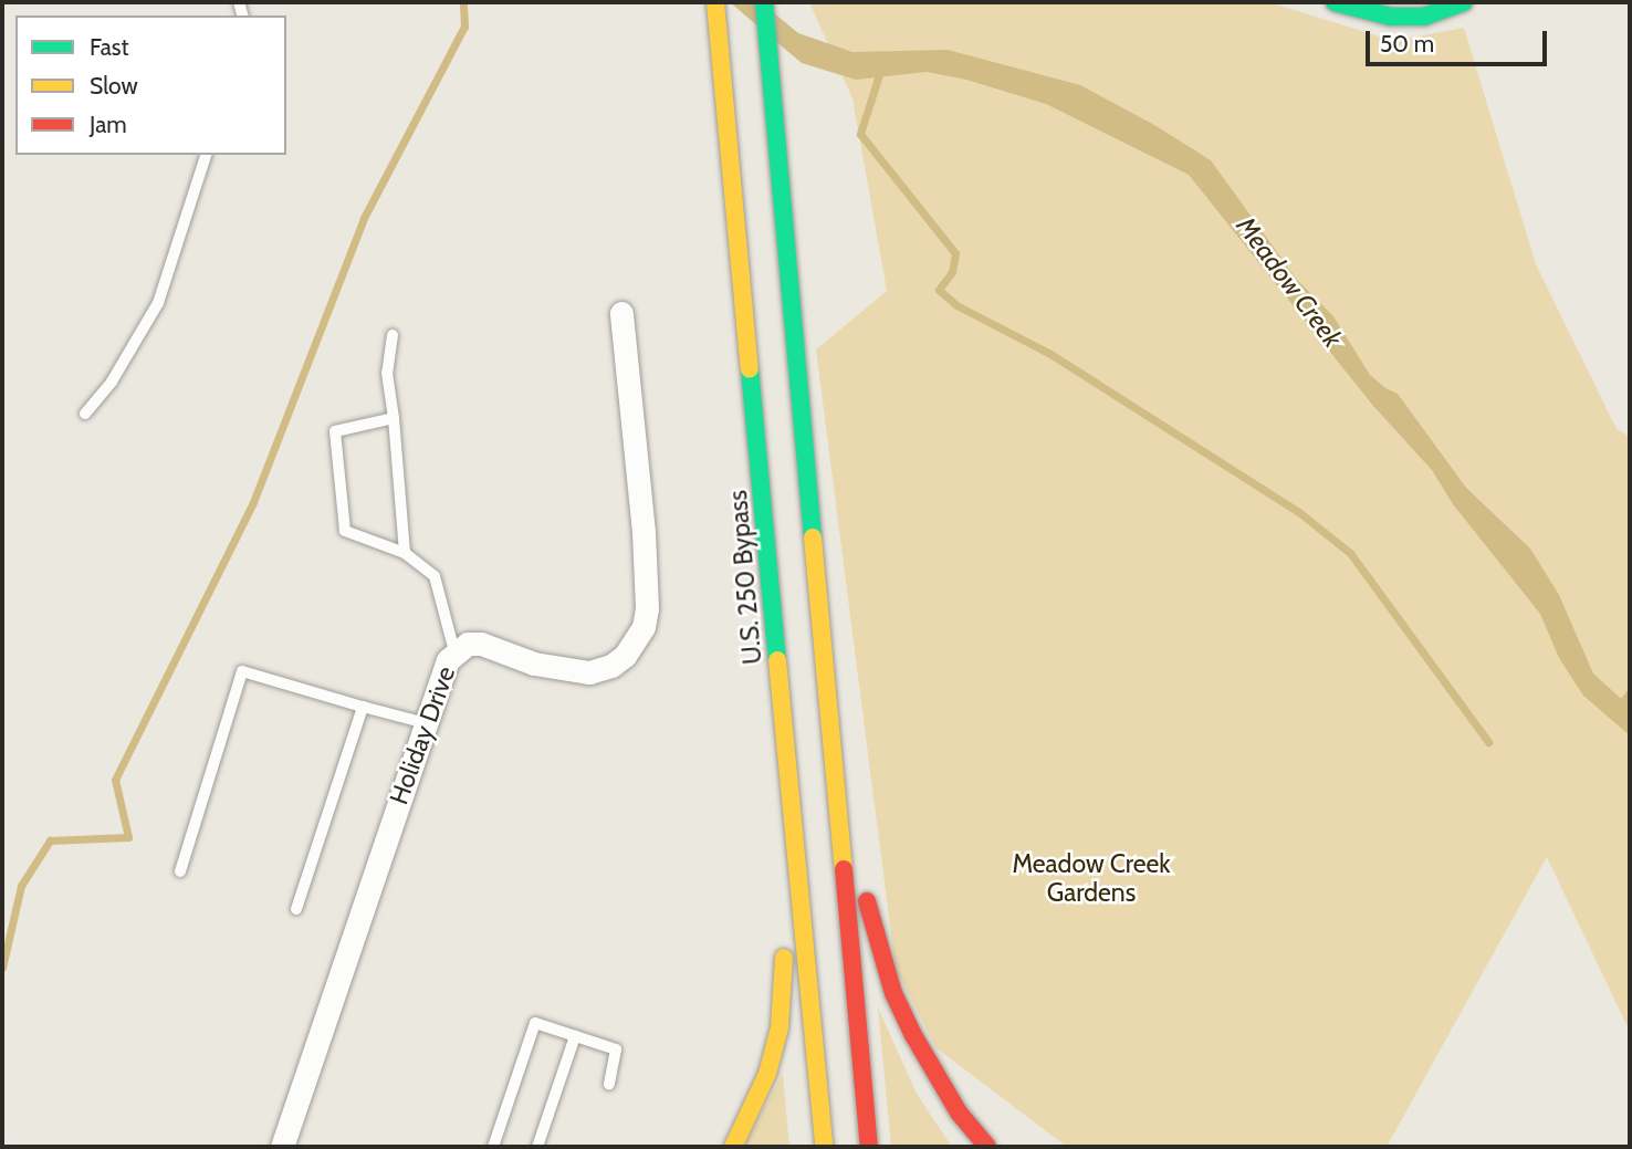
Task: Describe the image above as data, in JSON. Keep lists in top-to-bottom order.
{
  "streets": {
    "main road": ["U.S. 250 Bypass"],
    "street": ["Holiday Drive"]
  },
  "water": ["Meadow Creek"],
  "parks": ["Meadow Creek Gardens"],
  "legend": ["Fast", "Slow", "Jam"],
  "scale_bar": "50 m"
}
